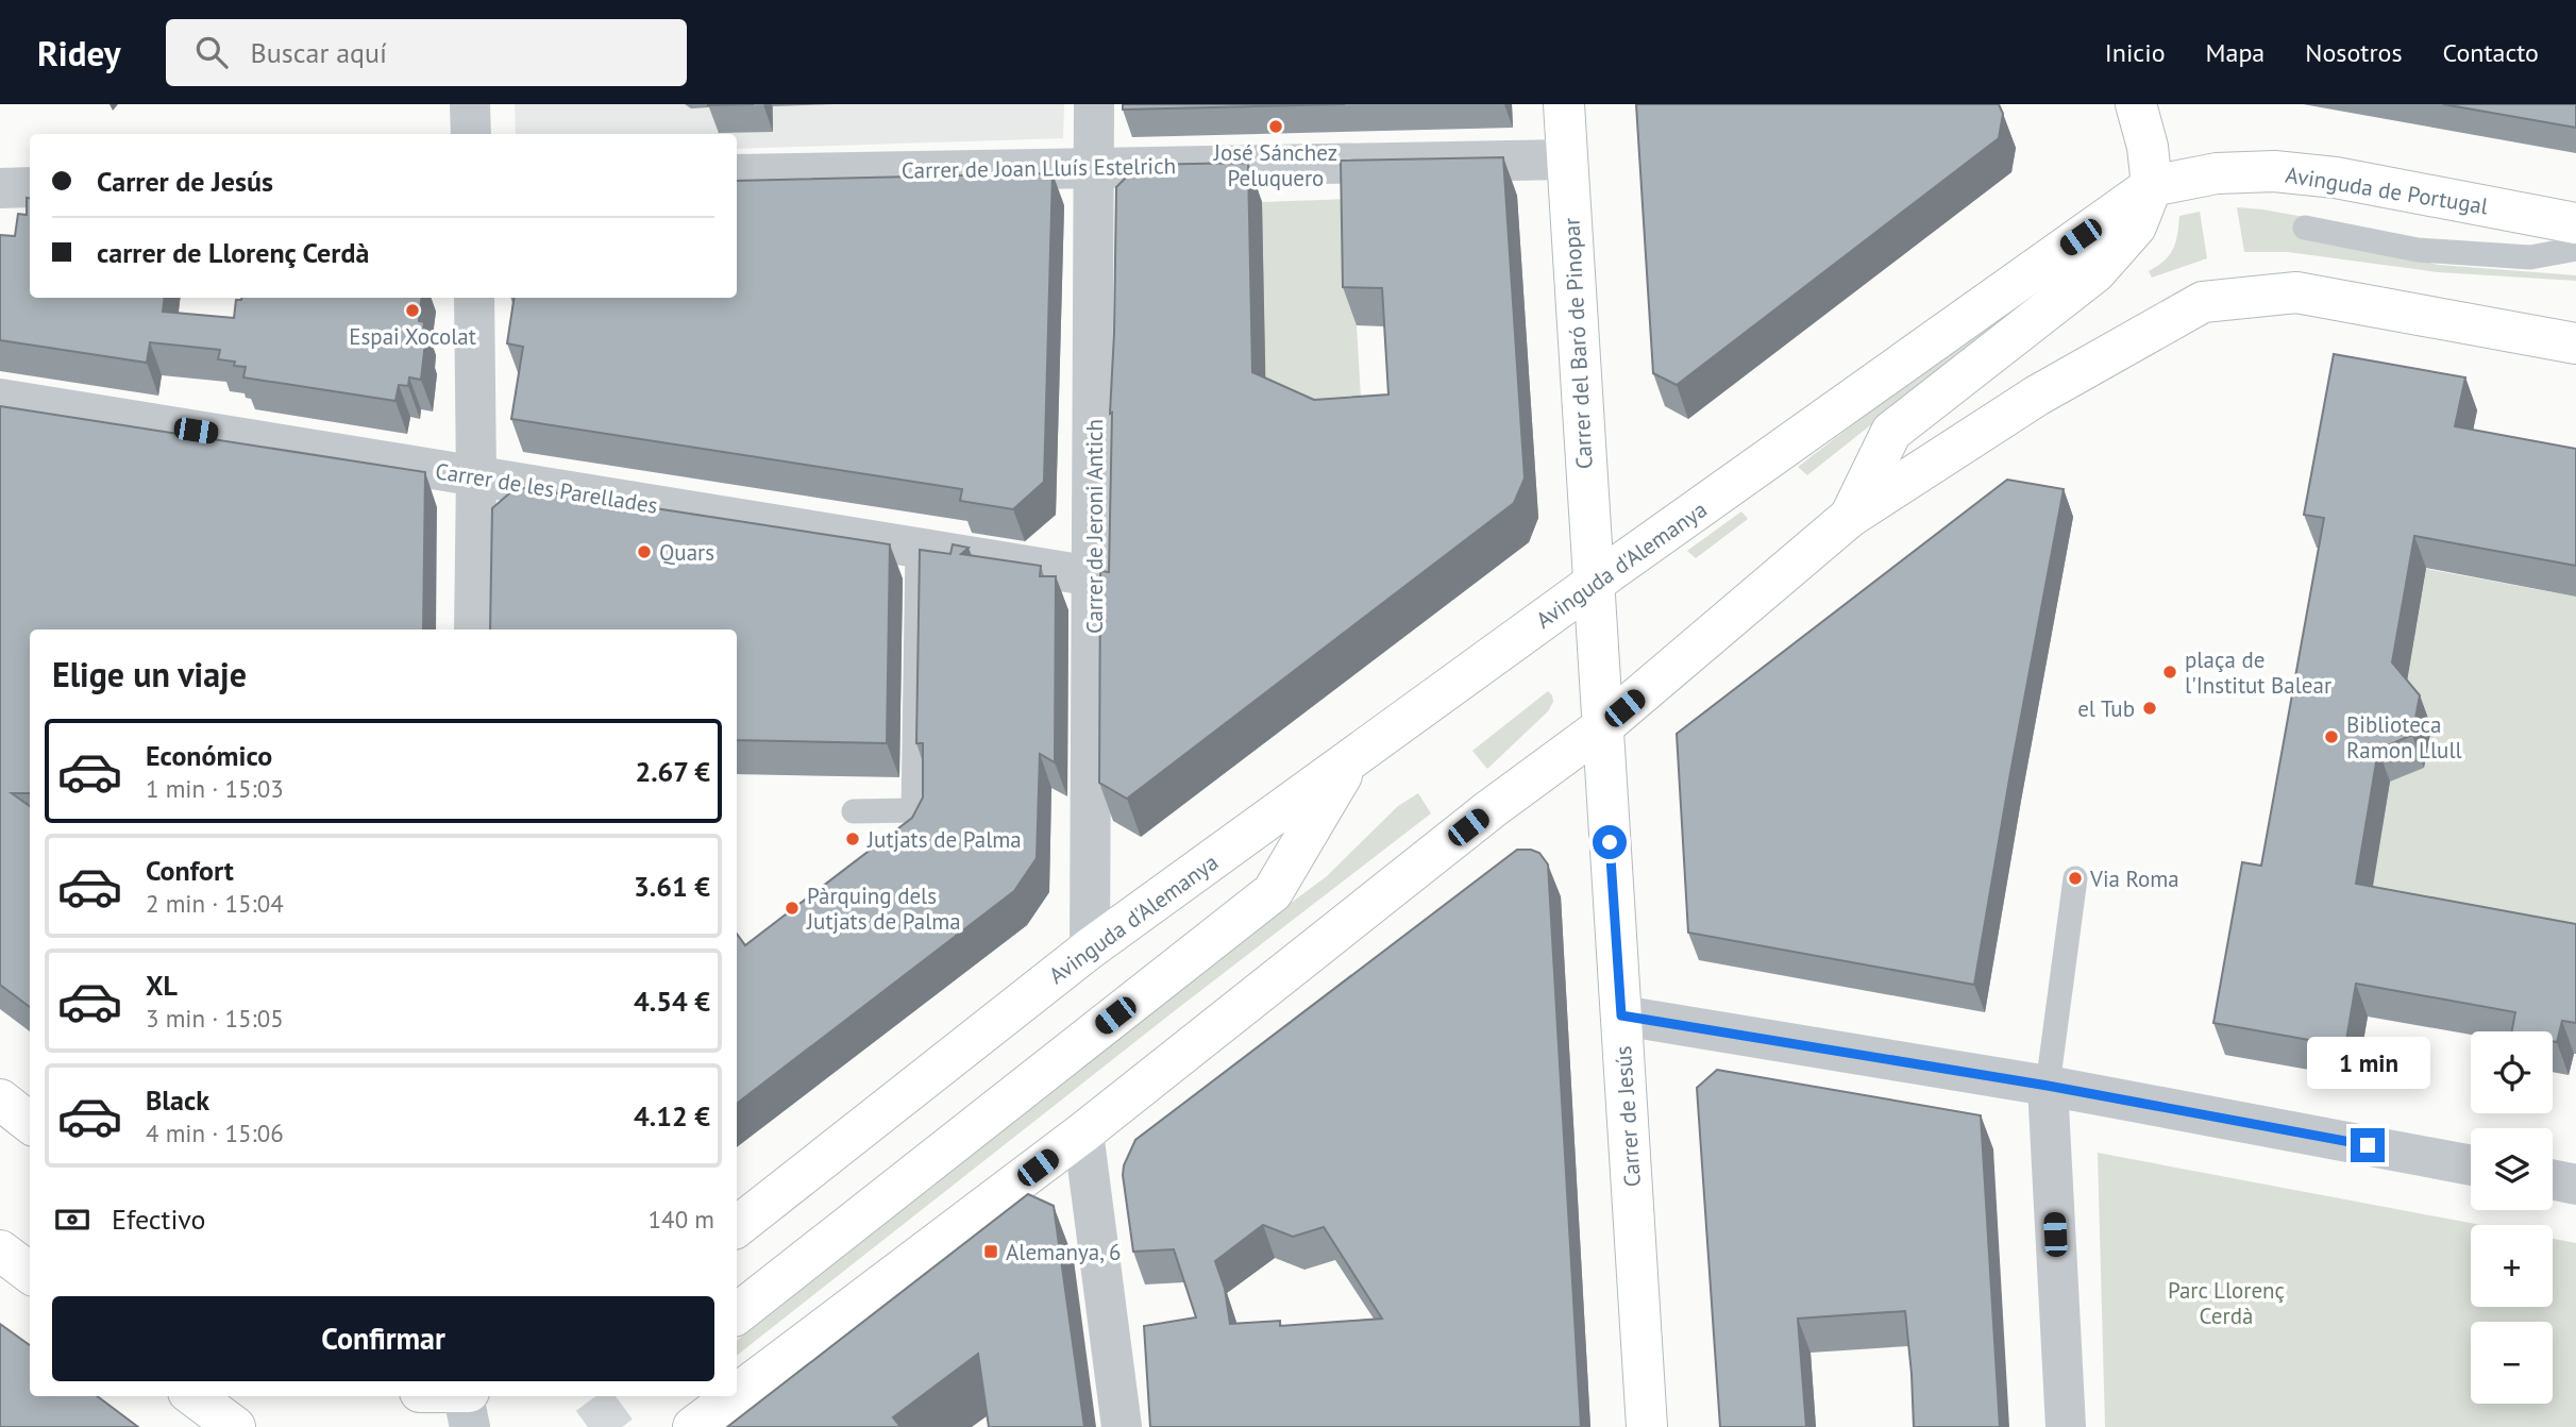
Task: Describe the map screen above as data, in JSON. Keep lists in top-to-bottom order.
{
  "streets": {
    "main road": [
      "Avinguda de Portugal",
      "Carrer del Baró de Pinopar",
      "Avinguda d'Alemanya",
      "Carrer de Jesús"
    ],
    "street": ["Carrer de Joan Lluís Estelrich", "Carrer de les Parellades", "Carrer de Jeroni Antich"]
  },
  "crossings": [
    ["Carrer de Joan Lluís Estelrich", "Carrer del Baró de Pinopar"],
    ["Carrer de Joan Lluís Estelrich", "Carrer de Jeroni Antich"],
    ["Avinguda de Portugal", "Avinguda d'Alemanya"],
    ["Carrer del Baró de Pinopar", "Avinguda d'Alemanya"],
    ["Carrer del Baró de Pinopar", "Carrer de Jesús"],
    ["Carrer de les Parellades", "Carrer de Jeroni Antich"],
    ["Carrer de Jeroni Antich", "Avinguda d'Alemanya"],
    ["Avinguda d'Alemanya", "Carrer de Jesús"]
  ],
  "parks": ["Parc Llorenç Cerdà"],
  "places": {
    "other": [
      "José Sánchez Peluquero",
      "Espai Xocolat",
      "Quars",
      "plaça de l'Institut Balear",
      "el Tub",
      "Biblioteca Ramon Llull",
      "Jutjats de Palma",
      "Via Roma",
      "Pàrquing dels Jutjats de Palma"
    ],
    "transit": ["Alemanya, 6"]
  },
  "page": {
    "header": "Ridey",
    "search": "Buscar aquí",
    "nav": [
      "Inicio",
      "Mapa",
      "Nosotros",
      "Contacto"
    ],
    "banner": ["Carrer de Jesús", "carrer de Llorenç Cerdà"],
    "heading": "Elige un viaje",
    "list": [
      {
        "name": "Económico",
        "note": "1 min · 15:03",
        "value": "2.67 €"
      },
      {
        "name": "Confort",
        "note": "2 min · 15:04",
        "value": "3.61 €"
      },
      {
        "name": "XL",
        "note": "3 min · 15:05",
        "value": "4.54 €"
      },
      {
        "name": "Black",
        "note": "4 min · 15:06",
        "value": "4.12 €"
      }
    ],
    "map_buttons": ["+", "−"],
    "bubble": "1 min",
    "pay": ["Efectivo", "140 m"],
    "buttons": "Confirmar"
  }
}
